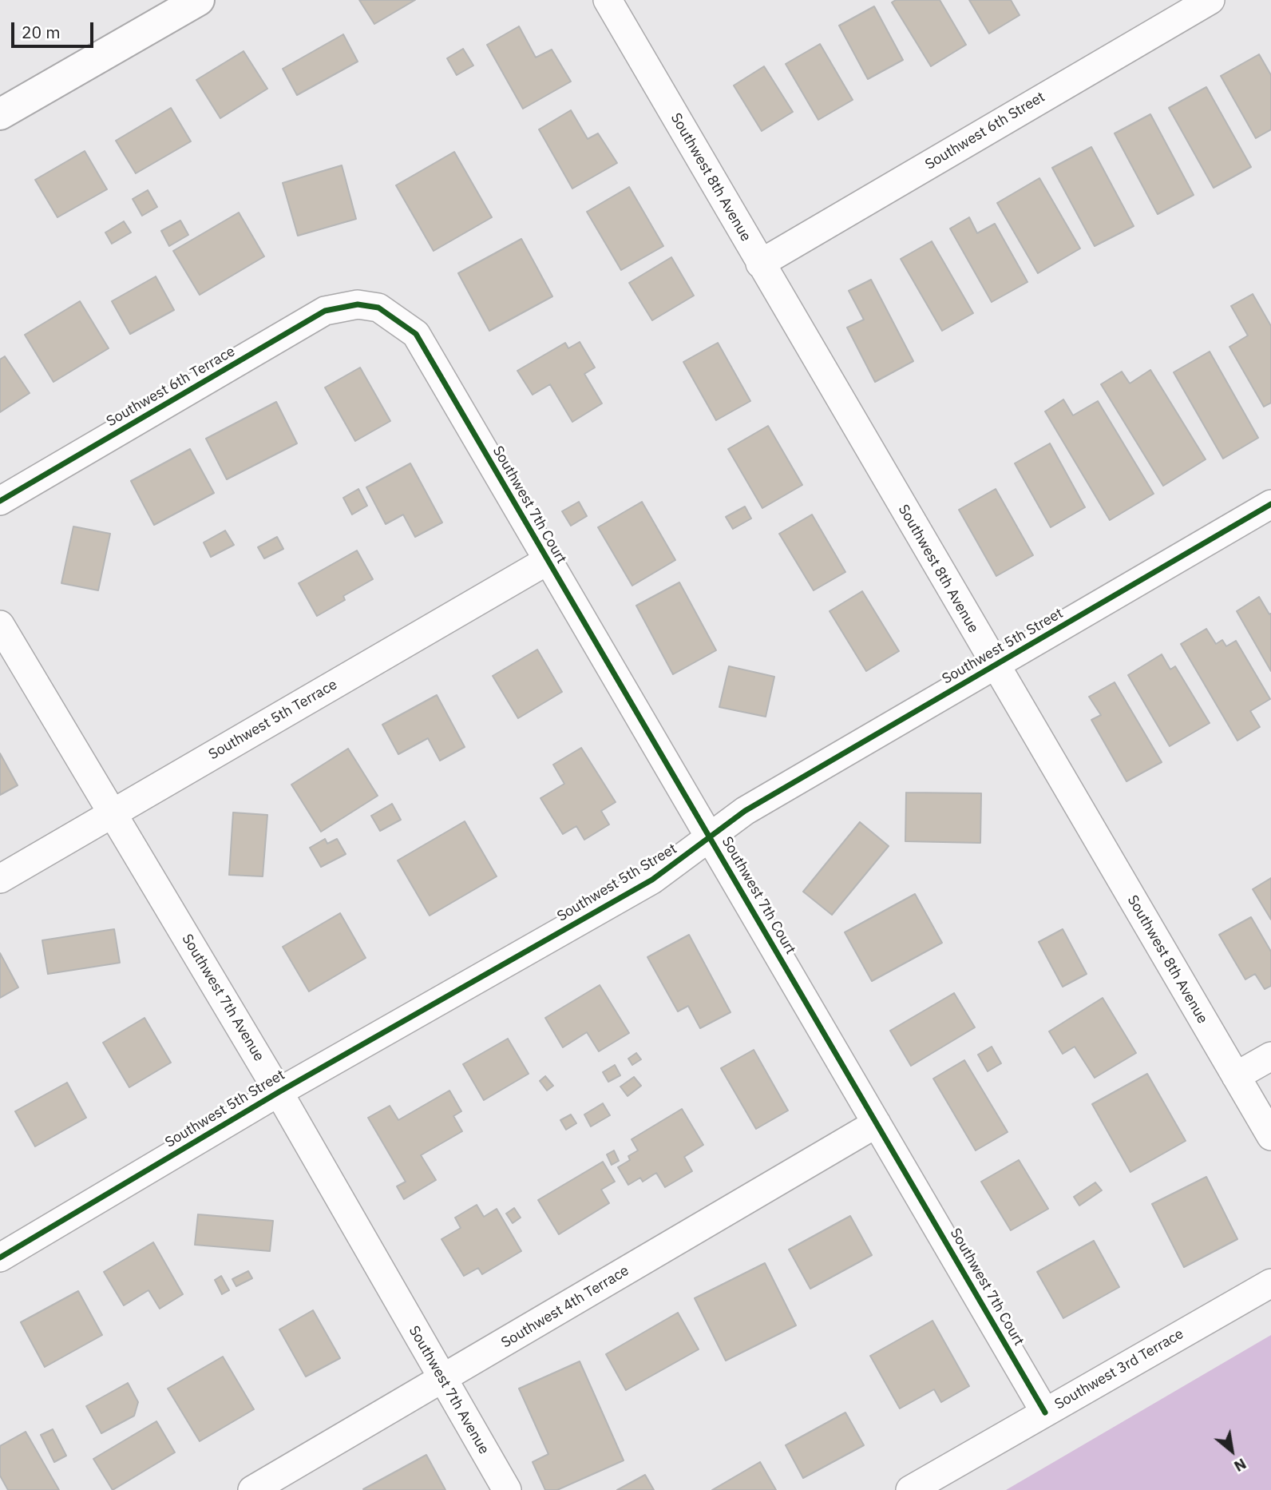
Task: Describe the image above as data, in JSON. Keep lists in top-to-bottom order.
{
  "streets": {
    "street": [
      "Southwest 6th Street",
      "Southwest 8th Avenue",
      "Southwest 6th Terrace",
      "Southwest 7th Court",
      "Southwest 5th Street",
      "Southwest 5th Terrace",
      "Southwest 7th Avenue",
      "Southwest 4th Terrace",
      "Southwest 3rd Terrace"
    ]
  },
  "crossings": [
    ["Southwest 6th Street", "Southwest 8th Avenue"],
    ["Southwest 8th Avenue", "Southwest 5th Street"],
    ["Southwest 6th Terrace", "Southwest 7th Court"],
    ["Southwest 7th Court", "Southwest 5th Street"],
    ["Southwest 7th Court", "Southwest 5th Terrace"],
    ["Southwest 7th Court", "Southwest 4th Terrace"],
    ["Southwest 7th Court", "Southwest 3rd Terrace"],
    ["Southwest 5th Street", "Southwest 7th Avenue"],
    ["Southwest 5th Terrace", "Southwest 7th Avenue"],
    ["Southwest 7th Avenue", "Southwest 4th Terrace"]
  ],
  "scale_bar": "20 m",
  "north": "bottom right"
}
